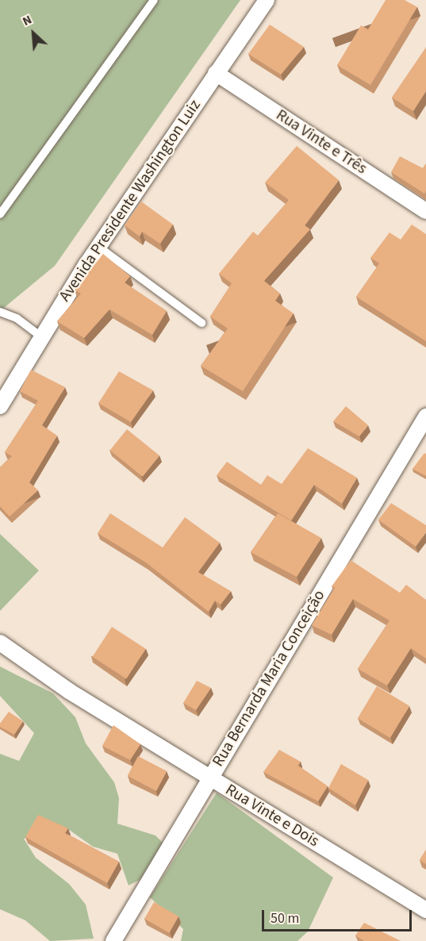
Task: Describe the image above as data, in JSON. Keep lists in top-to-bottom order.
{
  "streets": {
    "street": [
      "Rua Vinte e Três",
      "Avenida Presidente Washington Luiz",
      "Rua Bernarda Maria Conceição",
      "Rua Vinte e Dois"
    ]
  },
  "crossings": [
    ["Rua Vinte e Três", "Avenida Presidente Washington Luiz"],
    ["Rua Bernarda Maria Conceição", "Rua Vinte e Dois"]
  ],
  "scale_bar": "50 m",
  "north": "top left"
}
